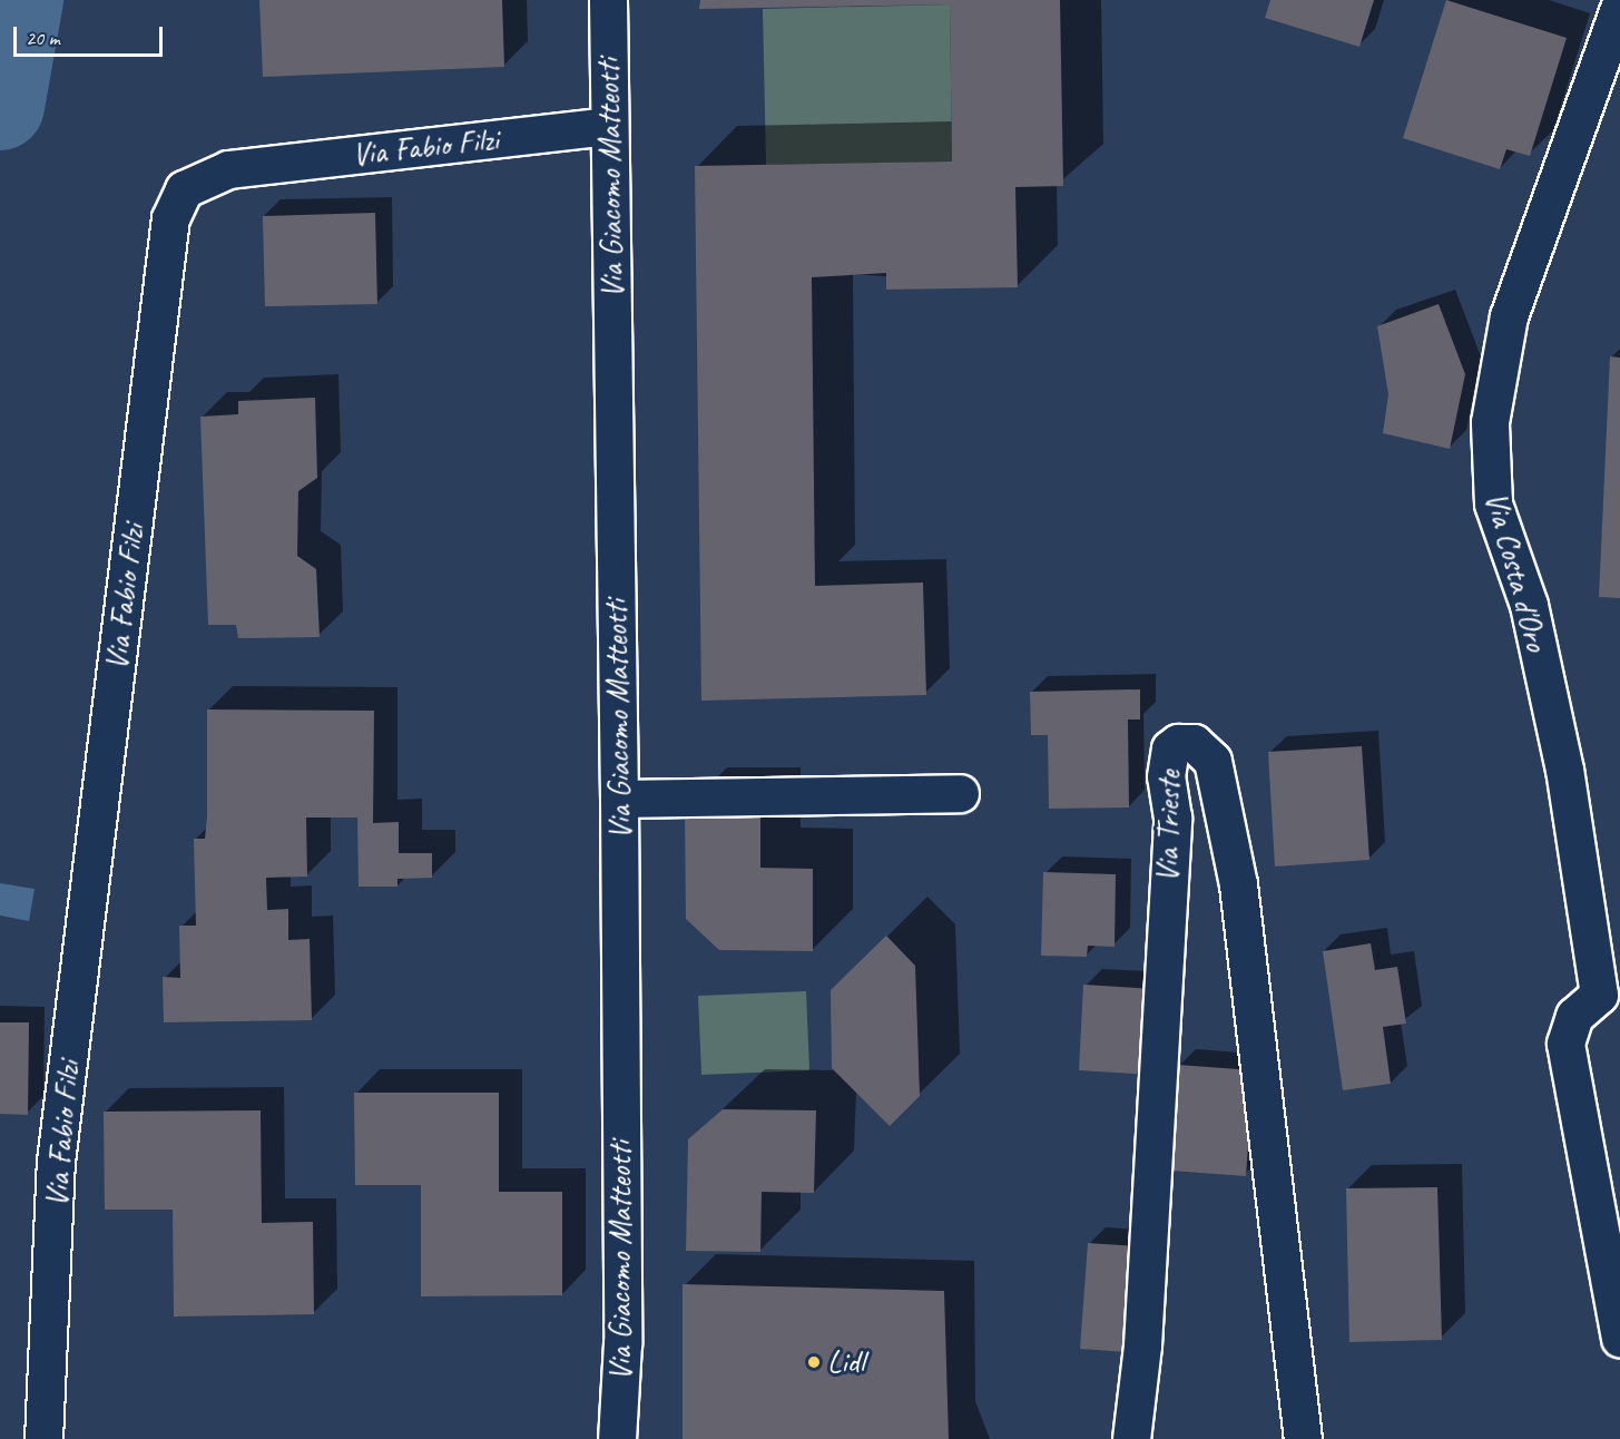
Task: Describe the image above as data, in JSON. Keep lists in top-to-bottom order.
{
  "streets": {
    "street": [
      "Via Fabio Filzi",
      "Via Giacomo Matteotti",
      "Via Costa d'Oro",
      "Via Trieste"
    ]
  },
  "crossings": [
    ["Via Fabio Filzi", "Via Giacomo Matteotti"]
  ],
  "places": ["Lidl"],
  "scale_bar": "20 m"
}
